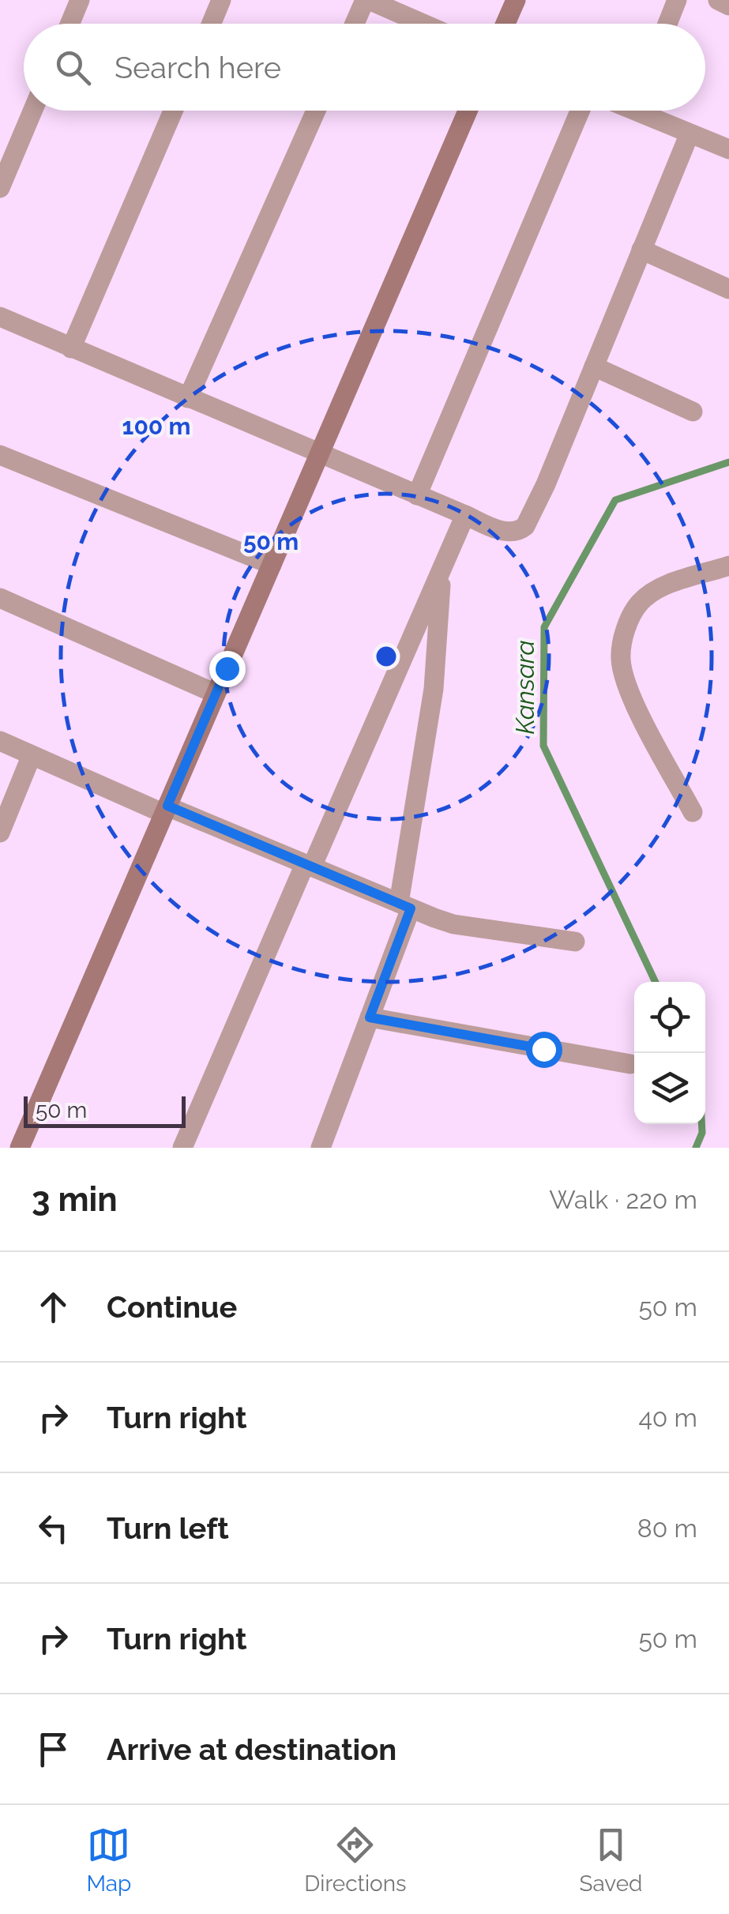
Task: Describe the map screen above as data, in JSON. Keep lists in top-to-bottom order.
{
  "water": ["Kansara"],
  "scale_bar": "50 m",
  "page": {
    "search": "Search here",
    "scale": "50 m",
    "heading": ["3 min", "Walk · 220 m"],
    "list": [
      ["Continue", "50 m"],
      ["Turn right", "40 m"],
      ["Turn left", "80 m"],
      ["Turn right", "50 m"],
      "Arrive at destination"
    ],
    "nav": ["Map", "Directions", "Saved"]
  },
  "rings": ["100 m", "50 m"]
}
